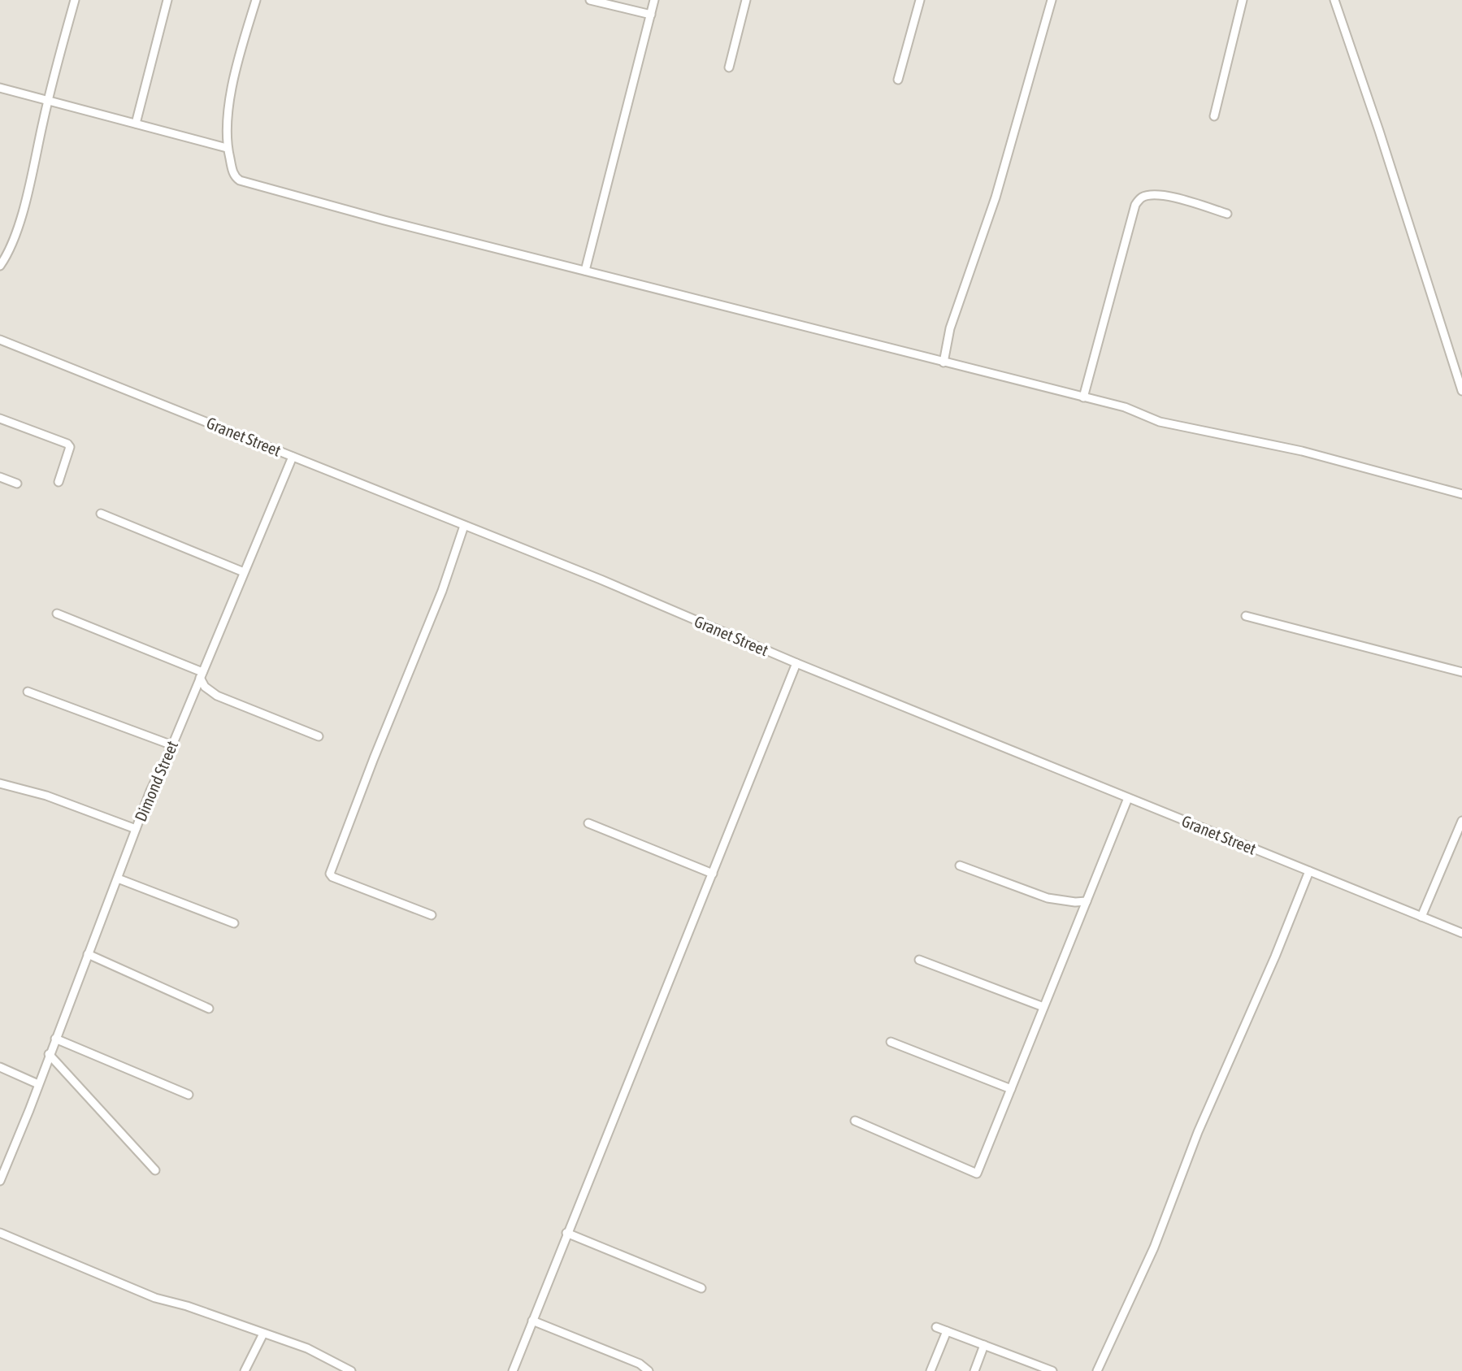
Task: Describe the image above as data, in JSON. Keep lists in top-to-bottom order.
{
  "streets": {
    "street": ["Granet Street", "Dimond Street"]
  },
  "crossings": [
    ["Granet Street", "Dimond Street"]
  ]
}
